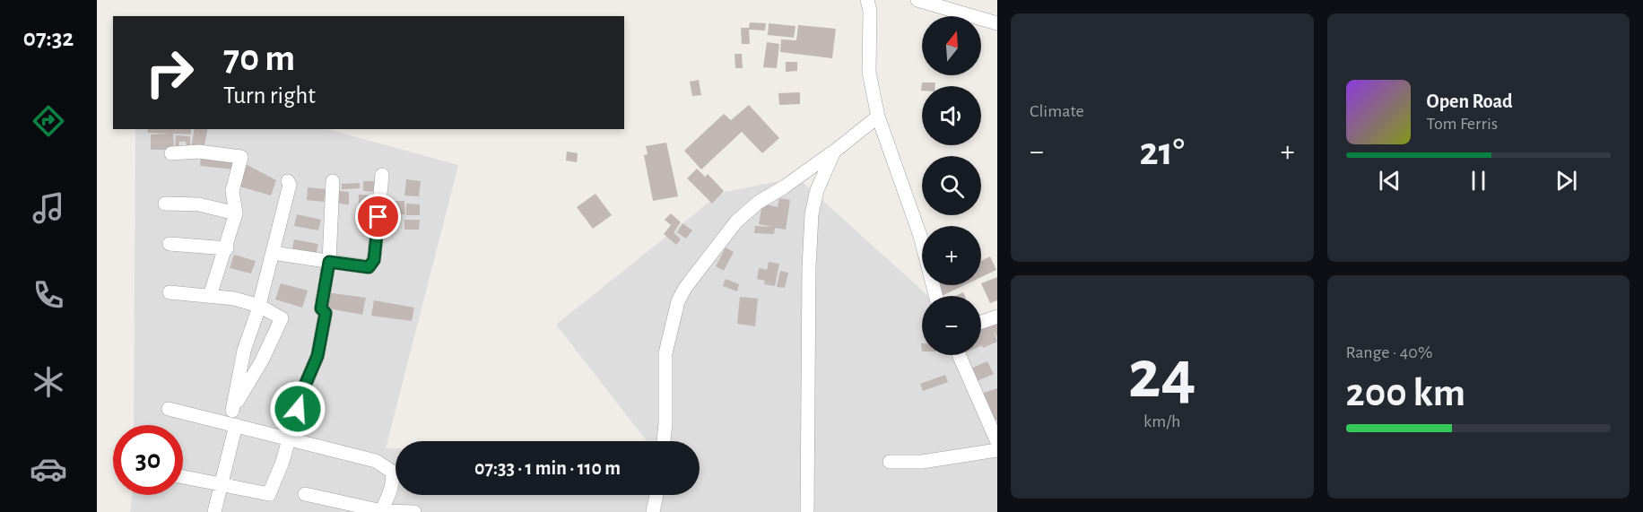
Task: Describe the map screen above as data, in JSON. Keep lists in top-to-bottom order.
{
  "north": "top",
  "page": {
    "tabs": "07:32",
    "tile": [
      "Climate",
      ["24", "km/h"],
      ["Range · 40%", "200 km"]
    ],
    "map_buttons": ["+", "−"],
    "turn": ["70 m", "Turn right"],
    "song": ["Open Road", "Tom Ferris"],
    "heat": ["−", "21°", "+"],
    "limit": "30",
    "trip": "07:33 · 1 min · 110 m"
  }
}
